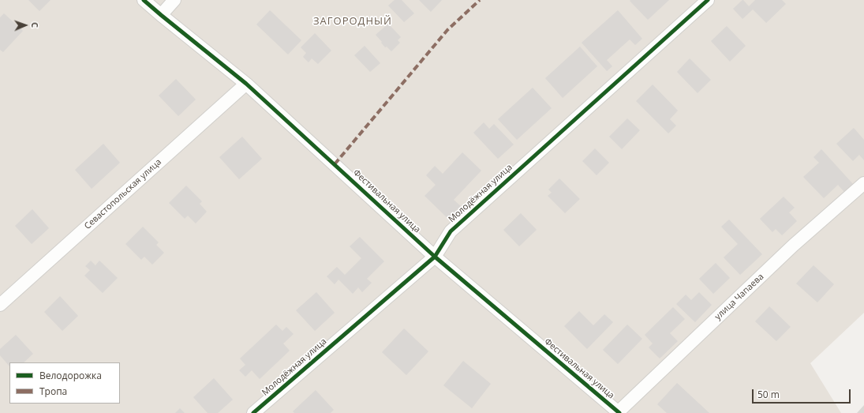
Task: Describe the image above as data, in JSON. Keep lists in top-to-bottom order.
{
  "streets": {
    "street": [
      "Молодёжная улица",
      "Севастопольская улица",
      "Фестивальная улица",
      "улица Чапаева"
    ]
  },
  "crossings": [
    ["Молодёжная улица", "Фестивальная улица"],
    ["Севастопольская улица", "Фестивальная улица"],
    ["Фестивальная улица", "улица Чапаева"]
  ],
  "districts": ["ЗАГОРОДНЫЙ"],
  "legend": ["Велодорожка", "Тропа"],
  "scale_bar": "50 m",
  "north": "right"
}
